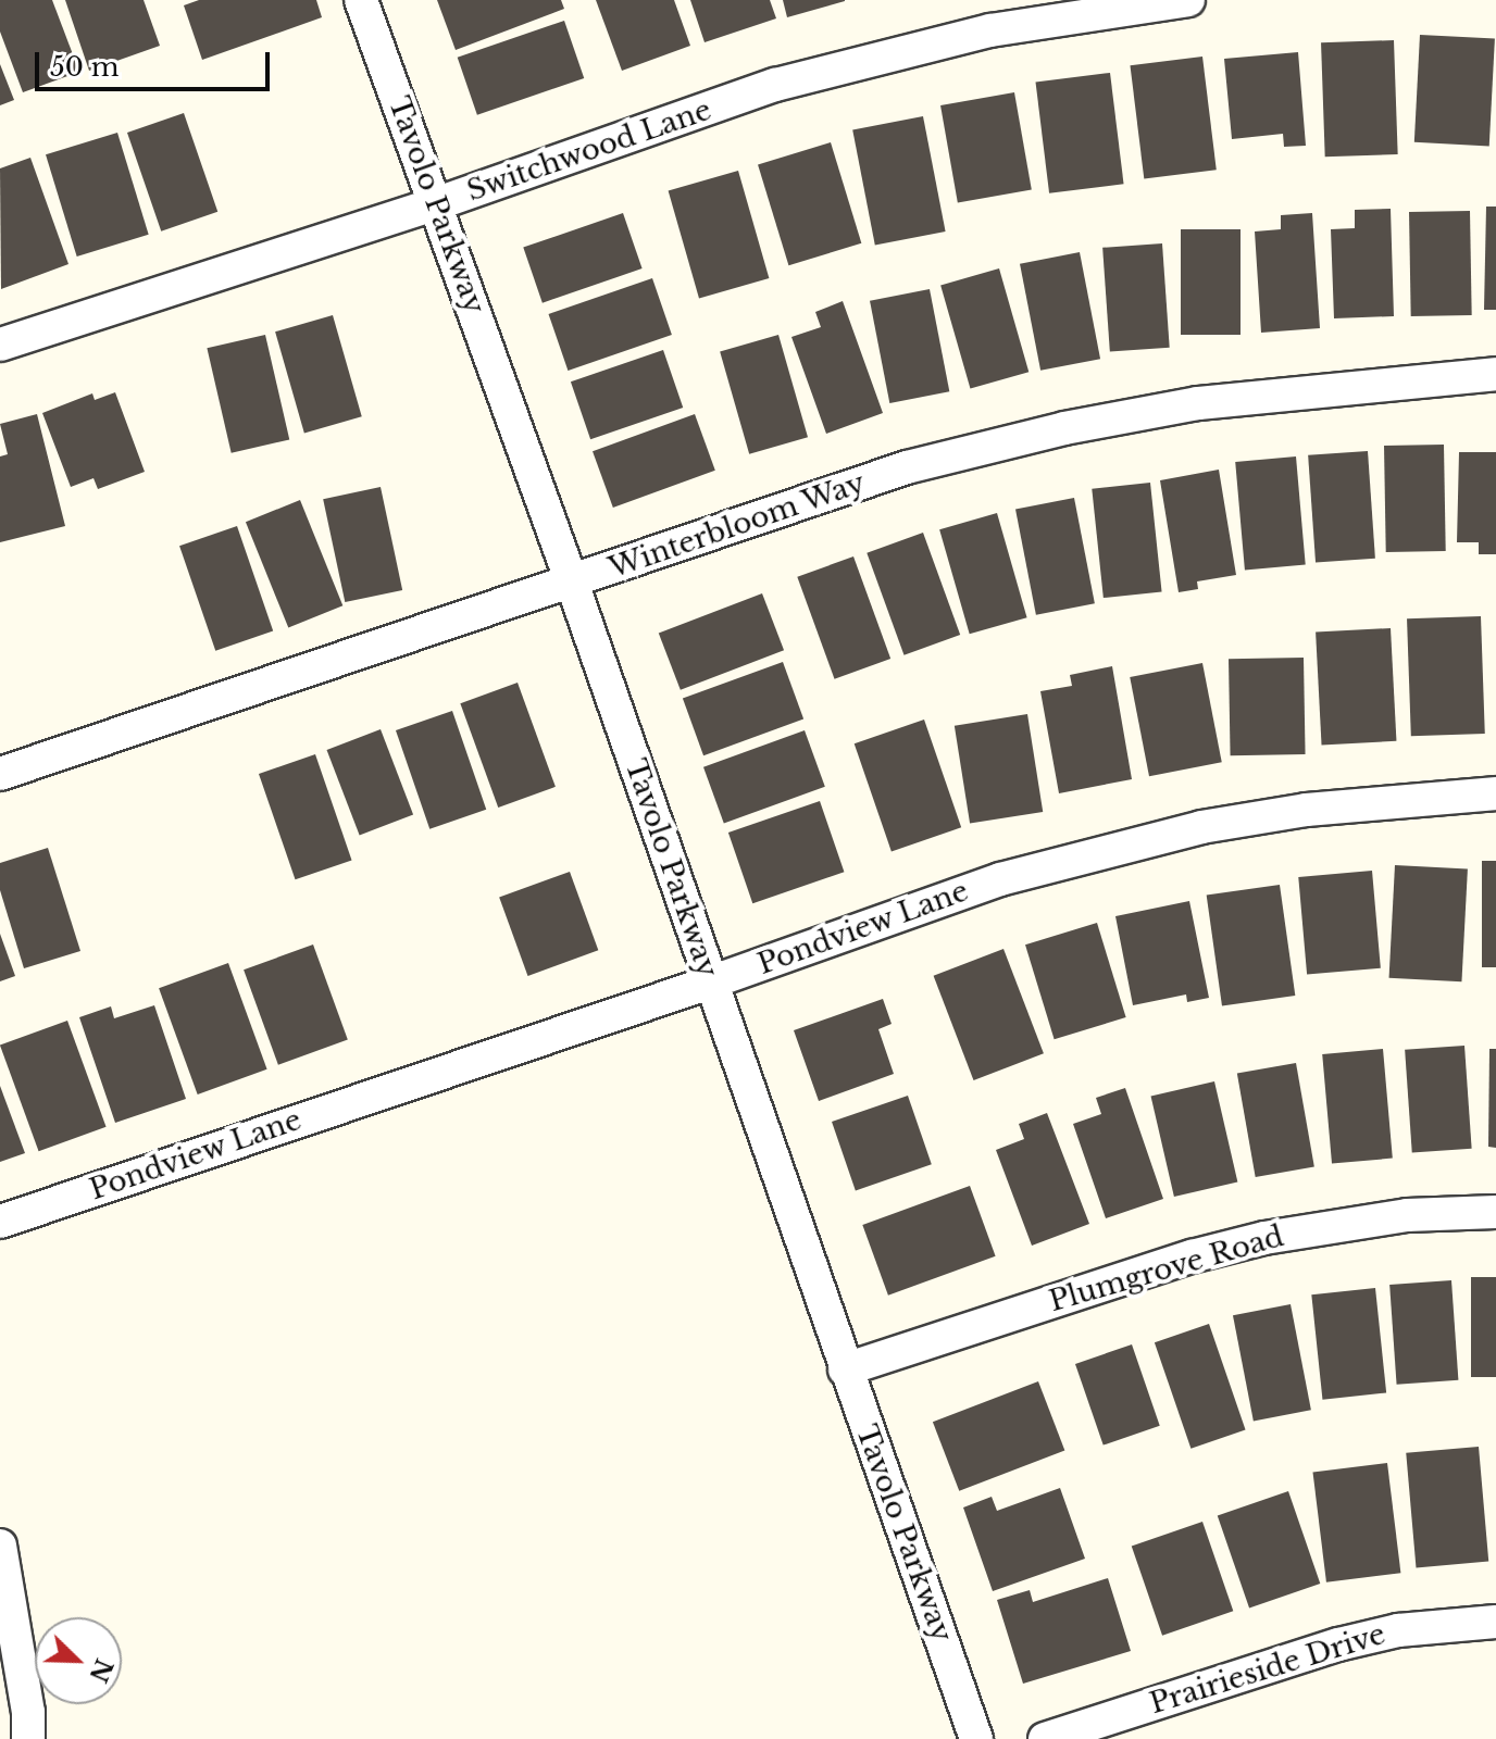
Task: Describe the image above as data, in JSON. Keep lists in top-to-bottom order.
{
  "streets": {
    "street": [
      "Switchwood Lane",
      "Tavolo Parkway",
      "Winterbloom Way",
      "Pondview Lane",
      "Plumgrove Road",
      "Prairieside Drive"
    ]
  },
  "crossings": [
    ["Switchwood Lane", "Tavolo Parkway"],
    ["Tavolo Parkway", "Winterbloom Way"],
    ["Tavolo Parkway", "Pondview Lane"],
    ["Tavolo Parkway", "Plumgrove Road"]
  ],
  "scale_bar": "50 m",
  "north": "bottom right"
}
